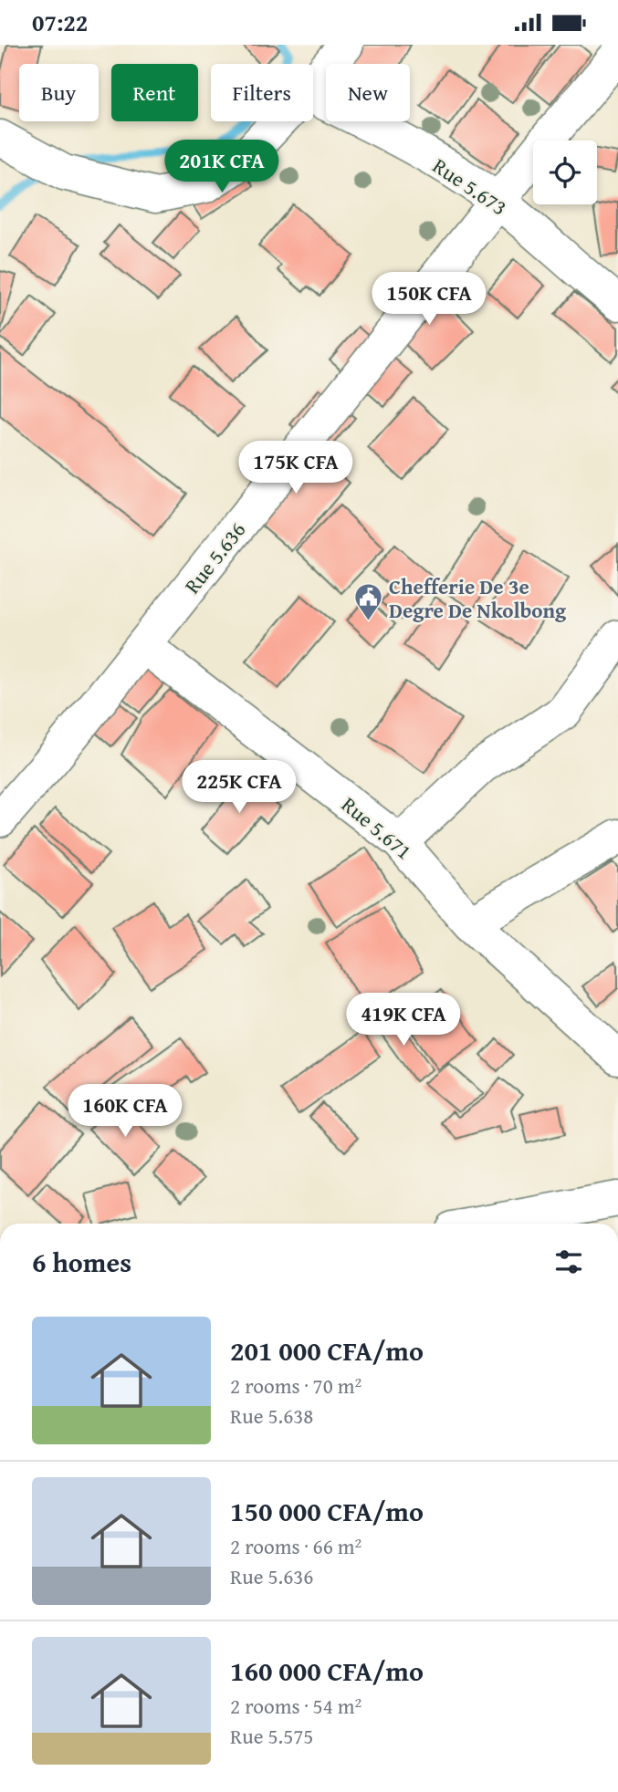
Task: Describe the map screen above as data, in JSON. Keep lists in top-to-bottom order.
{
  "streets": {
    "street": ["Rue 5.673", "Rue 5.636", "Rue 5.671"]
  },
  "crossings": [
    ["Rue 5.673", "Rue 5.636"],
    ["Rue 5.636", "Rue 5.671"]
  ],
  "places": {
    "public building": ["Chefferie De 3e Degre De Nkolbong"]
  },
  "page": {
    "status": "07:22",
    "chip": [
      "Buy",
      "Rent",
      "Filters",
      "New"
    ],
    "price": [
      "201K CFA",
      "150K CFA",
      "175K CFA",
      "225K CFA",
      "419K CFA",
      "160K CFA"
    ],
    "heading": "6 homes",
    "list": [
      {
        "name": "201 000 CFA/mo",
        "note": "2 rooms · 70 m² · Rue 5.638"
      },
      {
        "name": "150 000 CFA/mo",
        "note": "2 rooms · 66 m² · Rue 5.636"
      },
      {
        "name": "160 000 CFA/mo",
        "note": "2 rooms · 54 m² · Rue 5.575"
      }
    ]
  }
}
